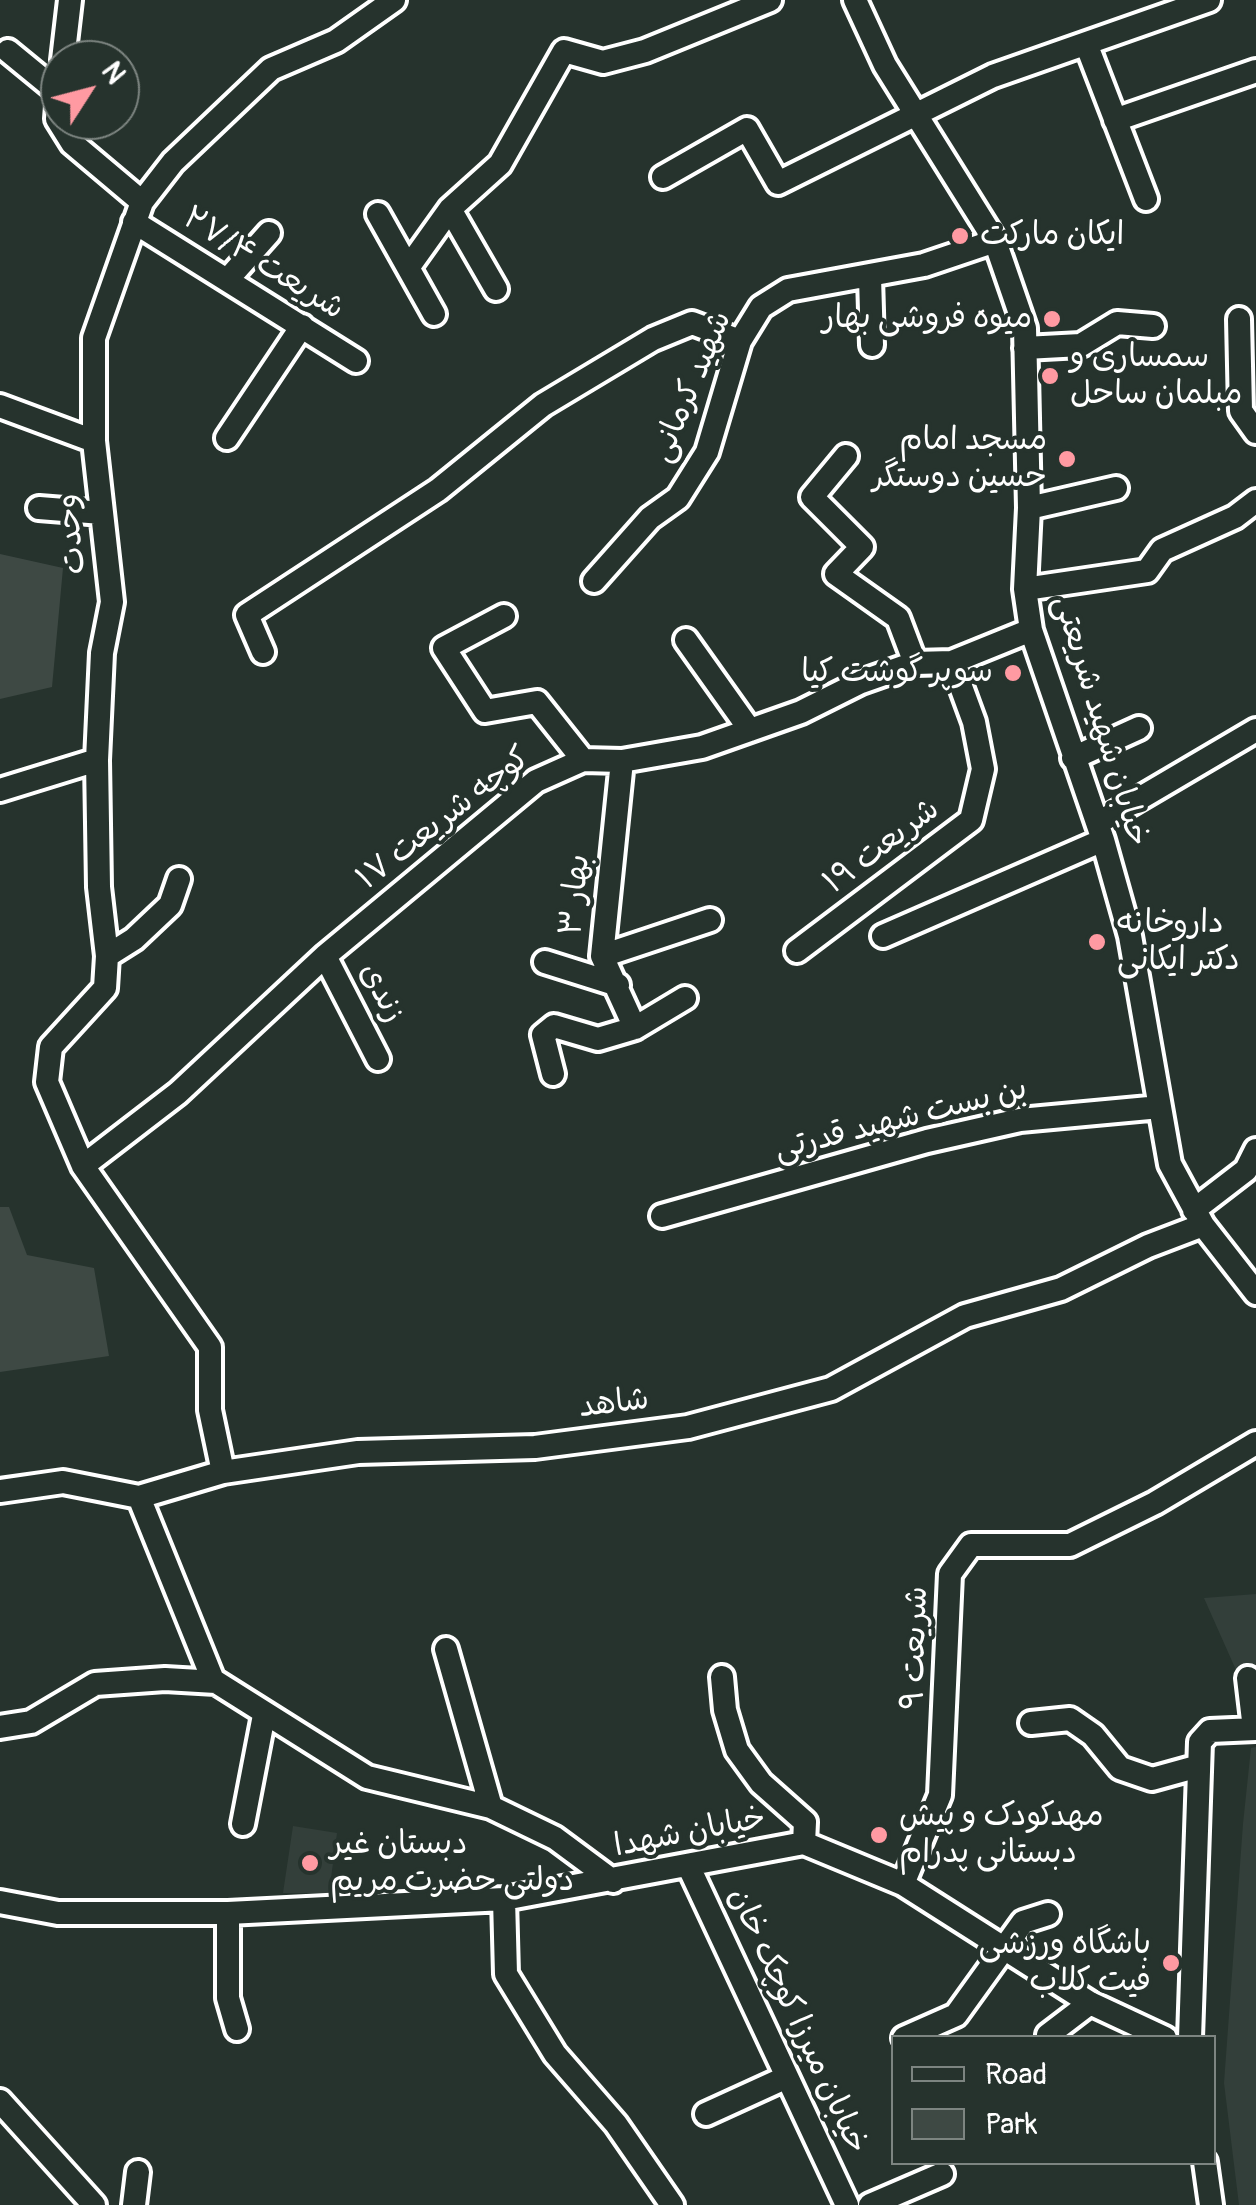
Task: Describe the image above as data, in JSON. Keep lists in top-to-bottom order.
{
  "streets": {
    "street": [
      "شریعت ۲۷/۴",
      "شهید کرمانی",
      "وحدت",
      "خیابان شهید شریعتی",
      "کوچه شریعت ۱۷",
      "شریعت ۱۹",
      "بهار ۳",
      "زندی",
      "بن بست شهید قدرتی",
      "شاهد",
      "شریعت ۹",
      "خیابان شهدا",
      "خیابان میرزا کوچک خان"
    ]
  },
  "crossings": [
    ["شریعت ۲۷/۴", "وحدت"],
    ["شهید کرمانی", "خیابان شهید شریعتی"],
    ["وحدت", "کوچه شریعت ۱۷"],
    ["وحدت", "شاهد"],
    ["خیابان شهید شریعتی", "کوچه شریعت ۱۷"],
    ["خیابان شهید شریعتی", "بن بست شهید قدرتی"],
    ["خیابان شهید شریعتی", "شاهد"],
    ["کوچه شریعت ۱۷", "شریعت ۱۹"],
    ["کوچه شریعت ۱۷", "بهار ۳"],
    ["کوچه شریعت ۱۷", "زندی"],
    ["شریعت ۹", "خیابان شهدا"],
    ["خیابان شهدا", "خیابان میرزا کوچک خان"]
  ],
  "places": [
    "ایکان مارکت",
    "میوه فروشی بهار",
    "سمساری و مبلمان ساحل",
    "مسجد امام حسین دوستگر",
    "سوپر گوشت کیا",
    "داروخانه دکتر ایکانی",
    "مهدکودک و پیش دبستانی پدرام",
    "دبستان غیر دولتی حضرت مریم",
    "باشگاه ورزشی فیت کلاب"
  ],
  "legend": ["Road", "Park"],
  "north": "top right"
}
